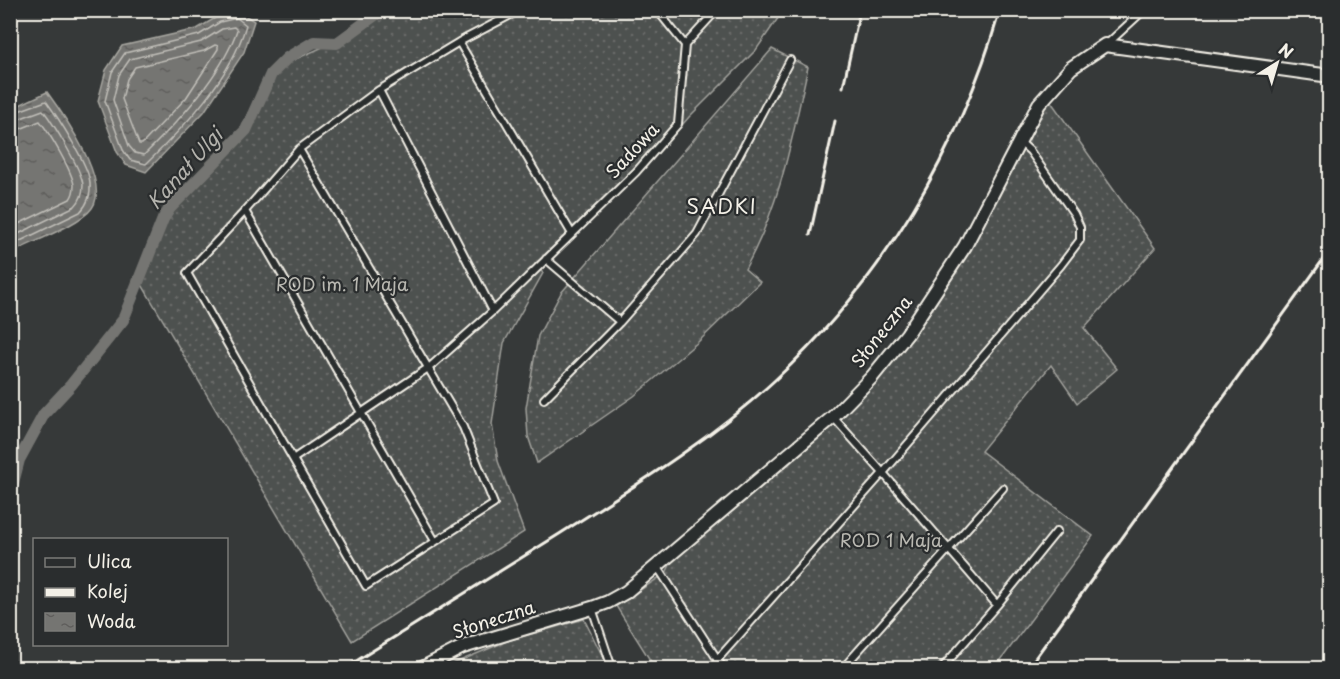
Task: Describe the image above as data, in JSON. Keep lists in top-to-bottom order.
{
  "streets": {
    "street": ["Słoneczna"],
    "lane": ["Sadowa"]
  },
  "districts": ["SADKI"],
  "water": ["Kanał Ulgi"],
  "parks": ["ROD im. 1 Maja", "ROD 1 Maja"],
  "legend": ["Ulica", "Kolej", "Woda"],
  "north": "top right"
}
